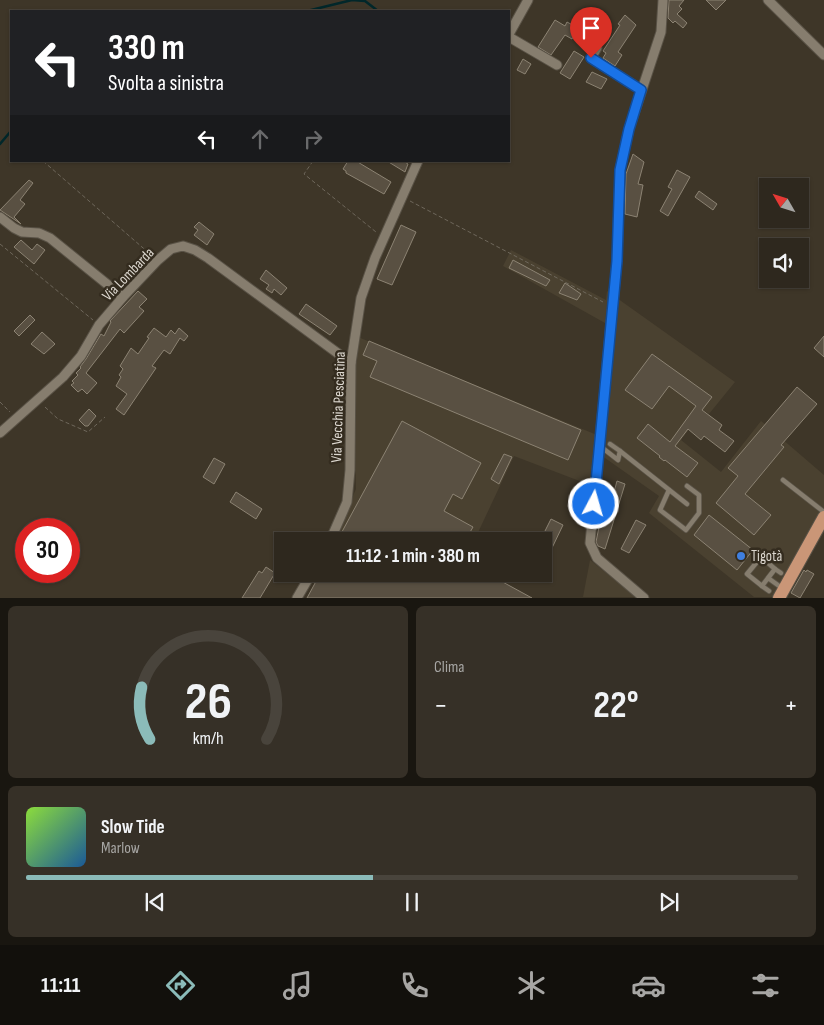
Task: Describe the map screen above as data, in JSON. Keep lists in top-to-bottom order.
{
  "streets": {
    "street": ["Via Lombarda", "Via Vecchia Pesciatina"]
  },
  "crossings": [
    ["Via Lombarda", "Via Vecchia Pesciatina"]
  ],
  "places": ["Tigotà"],
  "north": "top left",
  "page": {
    "turn": ["330 m", "Svolta a sinistra"],
    "limit": "30",
    "trip": "11:12 · 1 min · 380 m",
    "tile": "Clima",
    "heat": ["−", "22°", "+"],
    "song": ["Slow Tide", "Marlow"],
    "tabs": "11:11",
    "gauge": ["26", "km/h"]
  }
}
